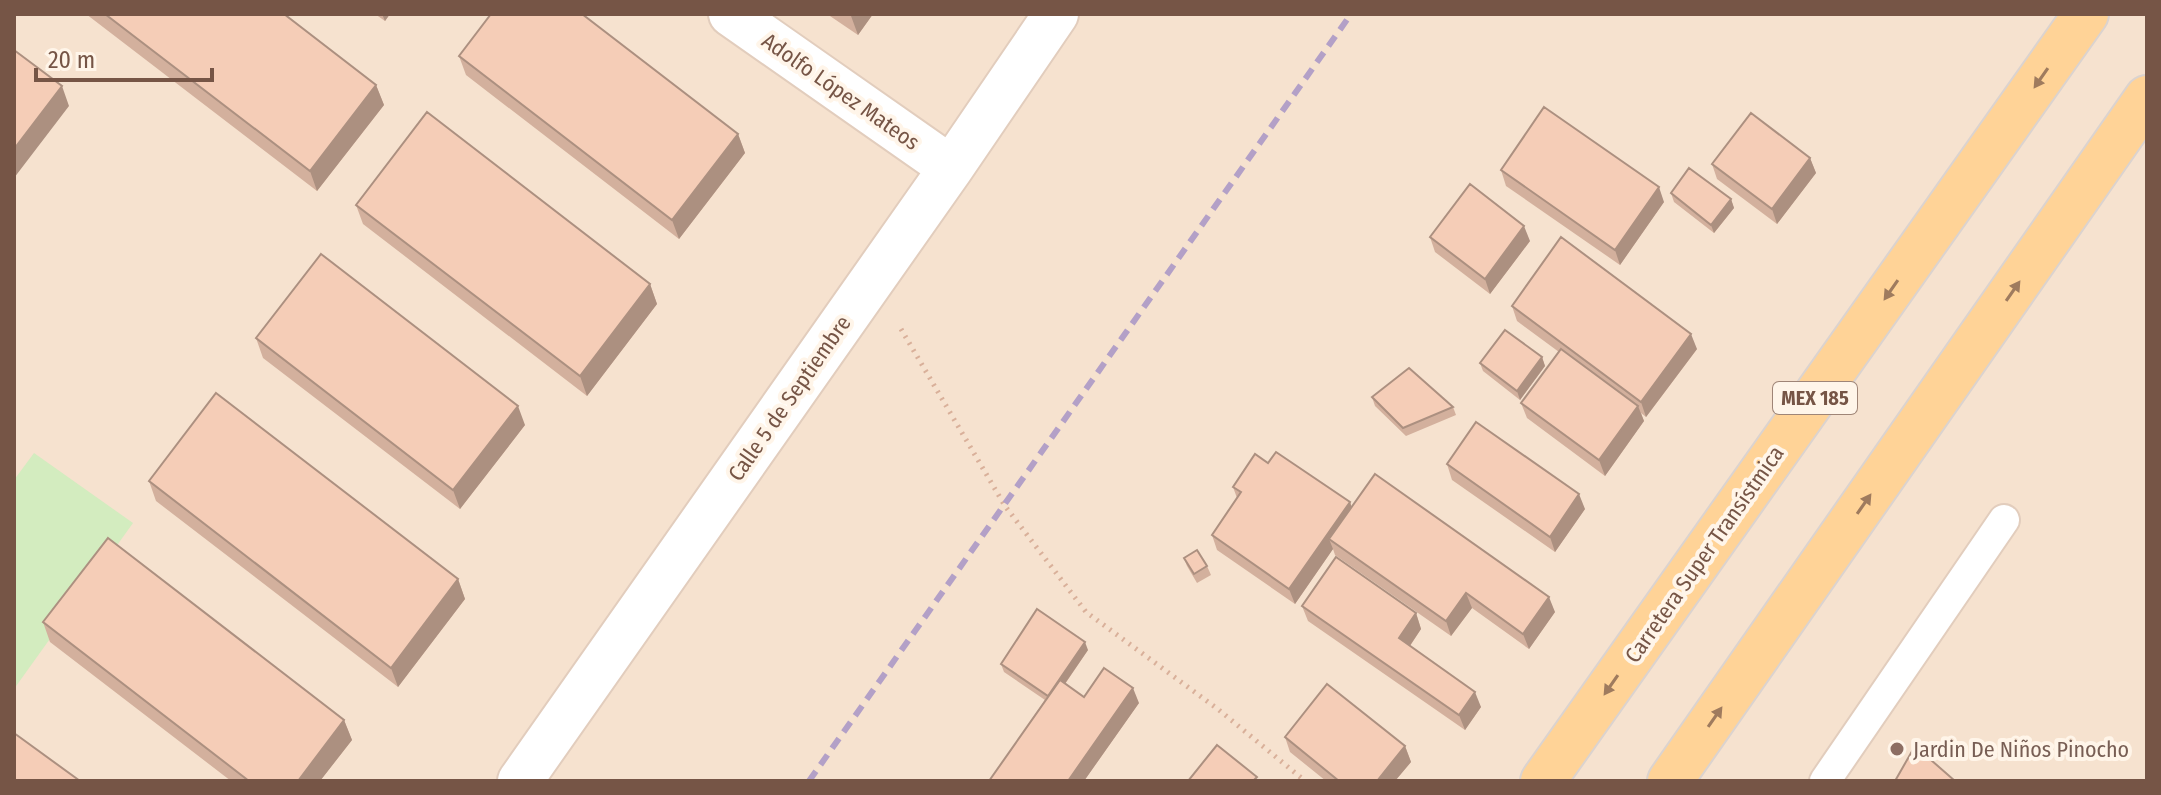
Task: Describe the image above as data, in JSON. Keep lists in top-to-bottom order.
{
  "streets": {
    "main road": ["MEX 185", "Carretera Super Transístmica"],
    "street": ["Adolfo López Mateos", "Calle 5 de Septiembre"]
  },
  "crossings": [
    ["Adolfo López Mateos", "Calle 5 de Septiembre"]
  ],
  "places": ["Jardin De Niños Pinocho"],
  "scale_bar": "20 m"
}
